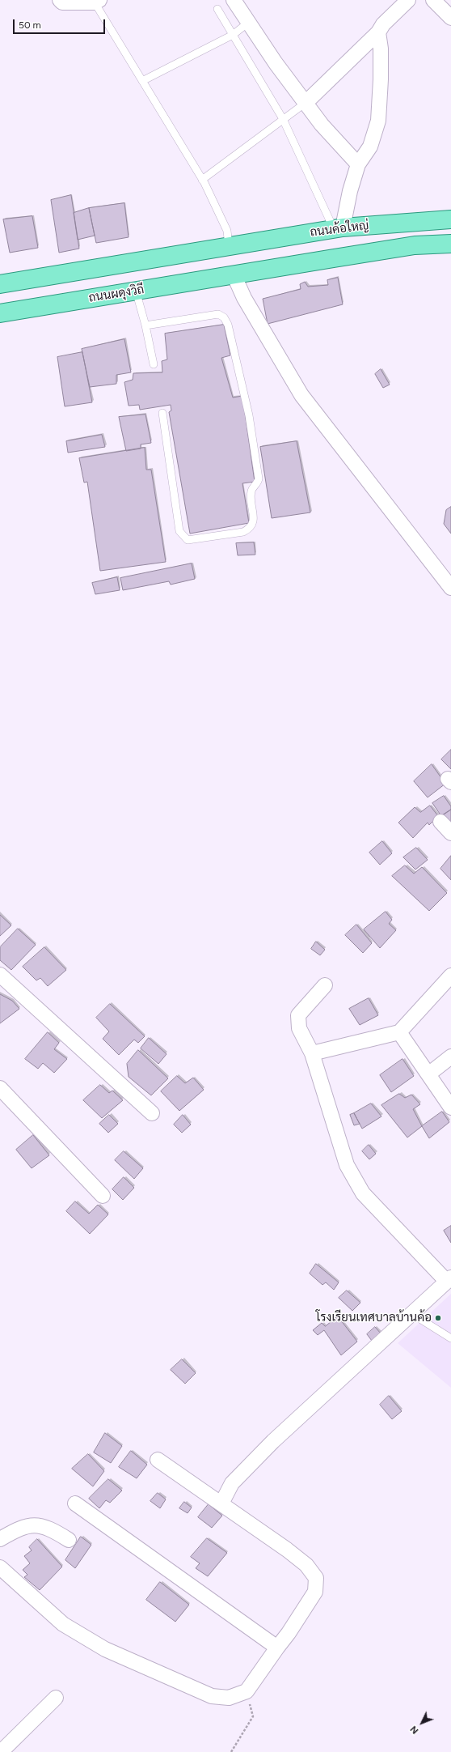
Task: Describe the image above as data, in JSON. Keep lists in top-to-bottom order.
{
  "streets": {
    "main road": ["ถนนค้อใหญ่", "ถนนผดุงวิถี"]
  },
  "places": ["โรงเรียนเทศบาลบ้านค้อ"],
  "scale_bar": "50 m",
  "north": "bottom left"
}
